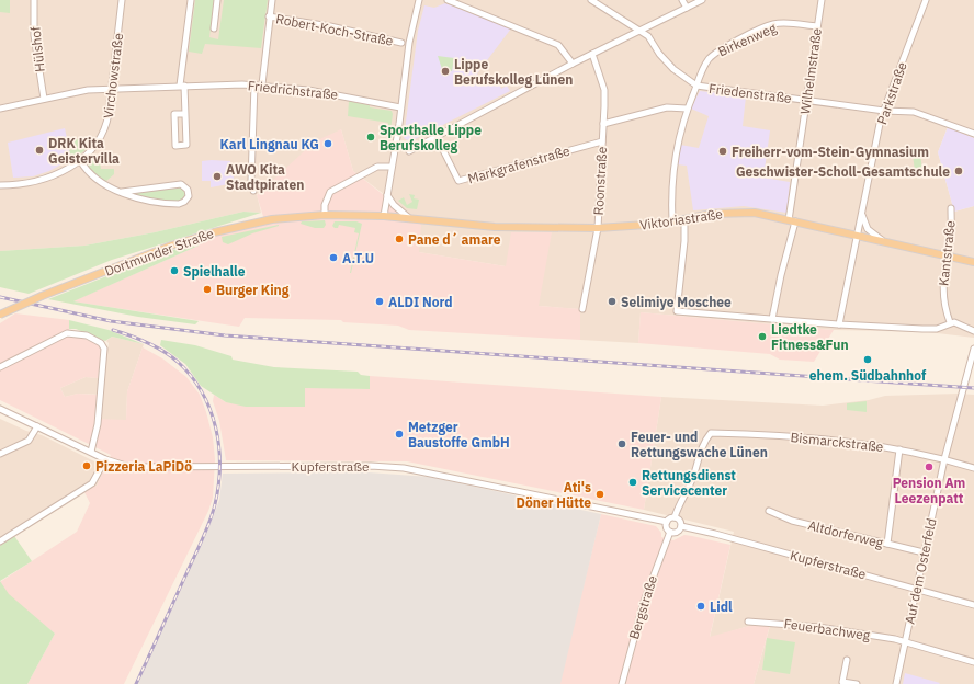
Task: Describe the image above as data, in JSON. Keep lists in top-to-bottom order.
{
  "streets": {
    "main road": ["Viktoriastraße", "Dortmunder Straße"],
    "street": [
      "Robert-Koch-Straße",
      "Birkenweg",
      "Hülshof",
      "Wilhelmstraße",
      "Virchowstraße",
      "Friedrichstraße",
      "Friedenstraße",
      "Parkstraße",
      "Markgrafenstraße",
      "Roonstraße",
      "Kantstraße",
      "Bismarckstraße",
      "Kupferstraße",
      "Altdorferweg",
      "Auf dem Osterfeld",
      "Bergstraße",
      "Feuerbachweg"
    ]
  },
  "crossings": [
    ["Birkenweg", "Wilhelmstraße"],
    ["Birkenweg", "Friedenstraße"],
    ["Birkenweg", "Viktoriastraße"],
    ["Hülshof", "Friedrichstraße"],
    ["Wilhelmstraße", "Friedenstraße"],
    ["Wilhelmstraße", "Viktoriastraße"],
    ["Virchowstraße", "Friedrichstraße"],
    ["Friedenstraße", "Parkstraße"],
    ["Parkstraße", "Viktoriastraße"],
    ["Markgrafenstraße", "Roonstraße"],
    ["Roonstraße", "Viktoriastraße"],
    ["Viktoriastraße", "Dortmunder Straße"],
    ["Viktoriastraße", "Kantstraße"],
    ["Bismarckstraße", "Kupferstraße"],
    ["Bismarckstraße", "Auf dem Osterfeld"],
    ["Bismarckstraße", "Bergstraße"],
    ["Kupferstraße", "Auf dem Osterfeld"],
    ["Kupferstraße", "Bergstraße"],
    ["Altdorferweg", "Auf dem Osterfeld"],
    ["Auf dem Osterfeld", "Feuerbachweg"]
  ],
  "places": [
    "Lippe Berufskolleg Lünen",
    "Sporthalle Lippe Berufskolleg",
    "Karl Lingnau KG",
    "DRK Kita Geistervilla",
    "Freiherr-vom-Stein-Gymnasium",
    "Geschwister-Scholl-Gesamtschule",
    "AWO Kita Stadtpiraten",
    "Pane d´ amare",
    "A.T.U",
    "Spielhalle",
    "Burger King",
    "ALDI Nord",
    "Selimiye Moschee",
    "Liedtke Fitness&Fun",
    "ehem. Südbahnhof",
    "Metzger Baustoffe GmbH",
    "Feuer- und Rettungswache Lünen",
    "Pizzeria LaPiDö",
    "Pension Am Leezenpatt",
    "Rettungsdienst Servicecenter",
    "Ati's Döner Hütte",
    "Lidl"
  ]
}
